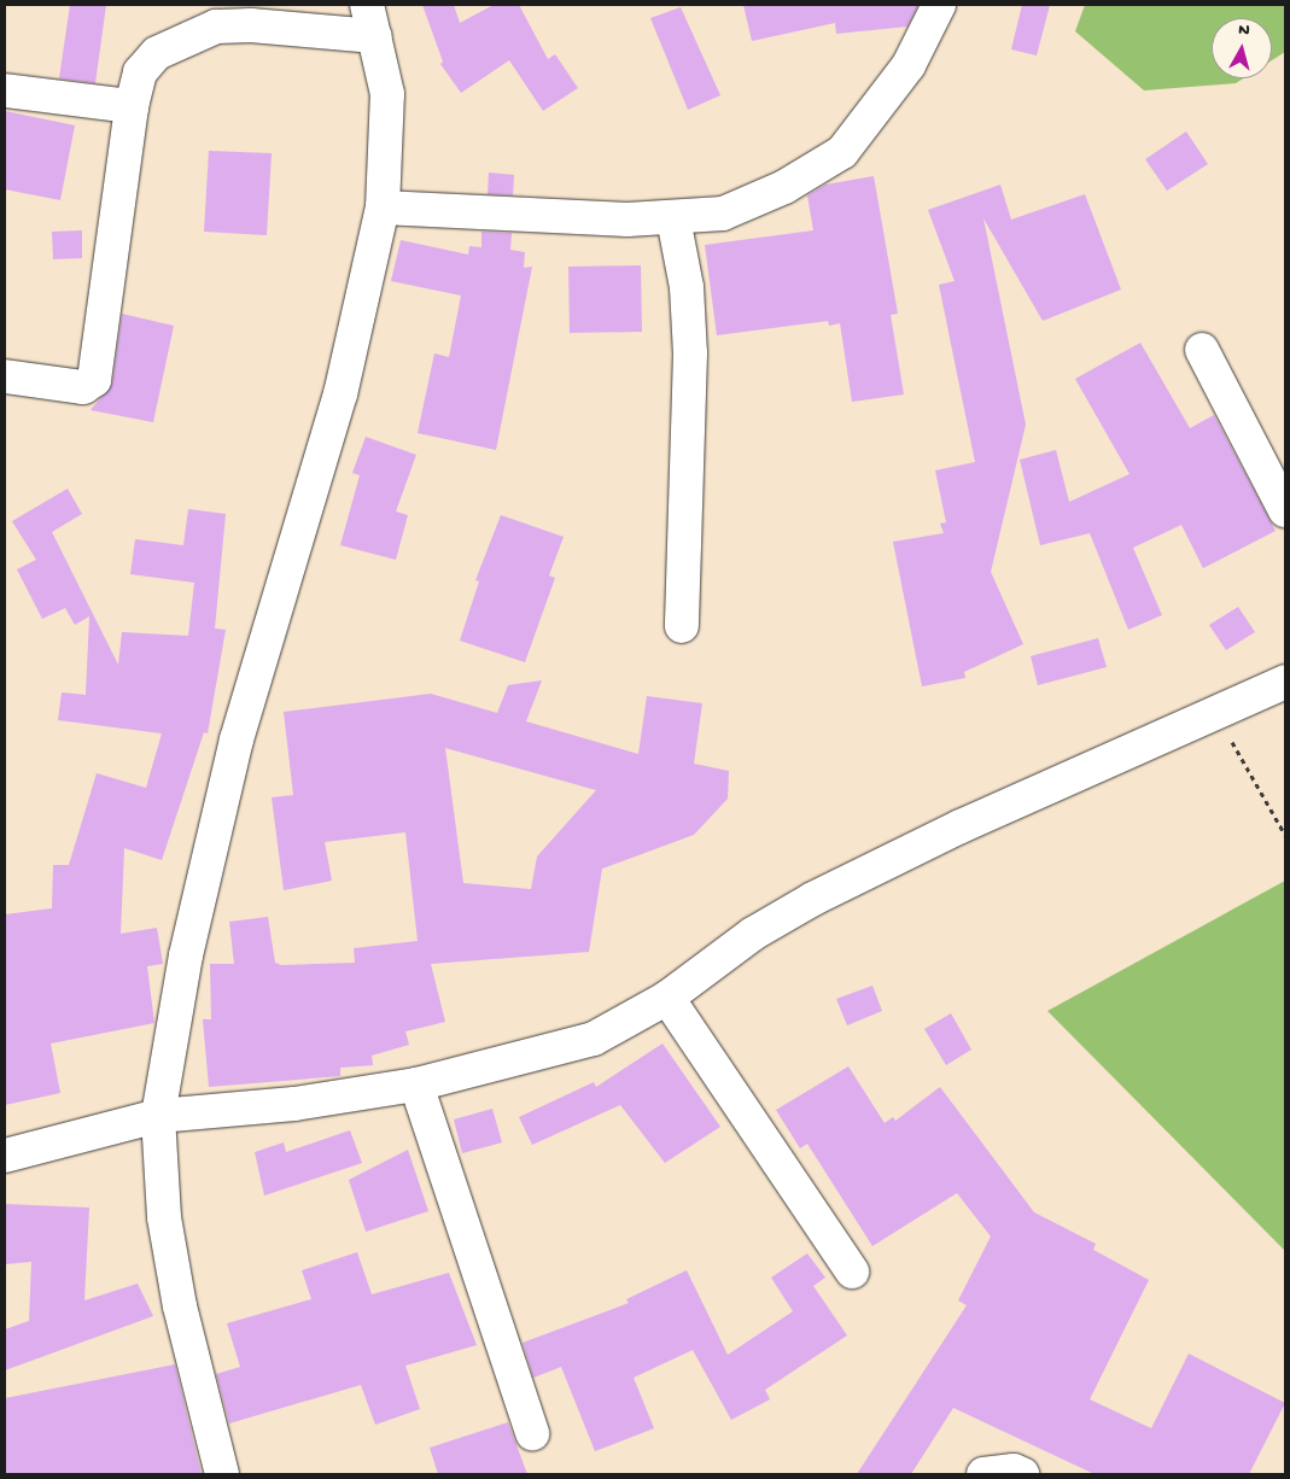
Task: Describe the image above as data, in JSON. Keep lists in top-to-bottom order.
{
  "north": "top"
}
